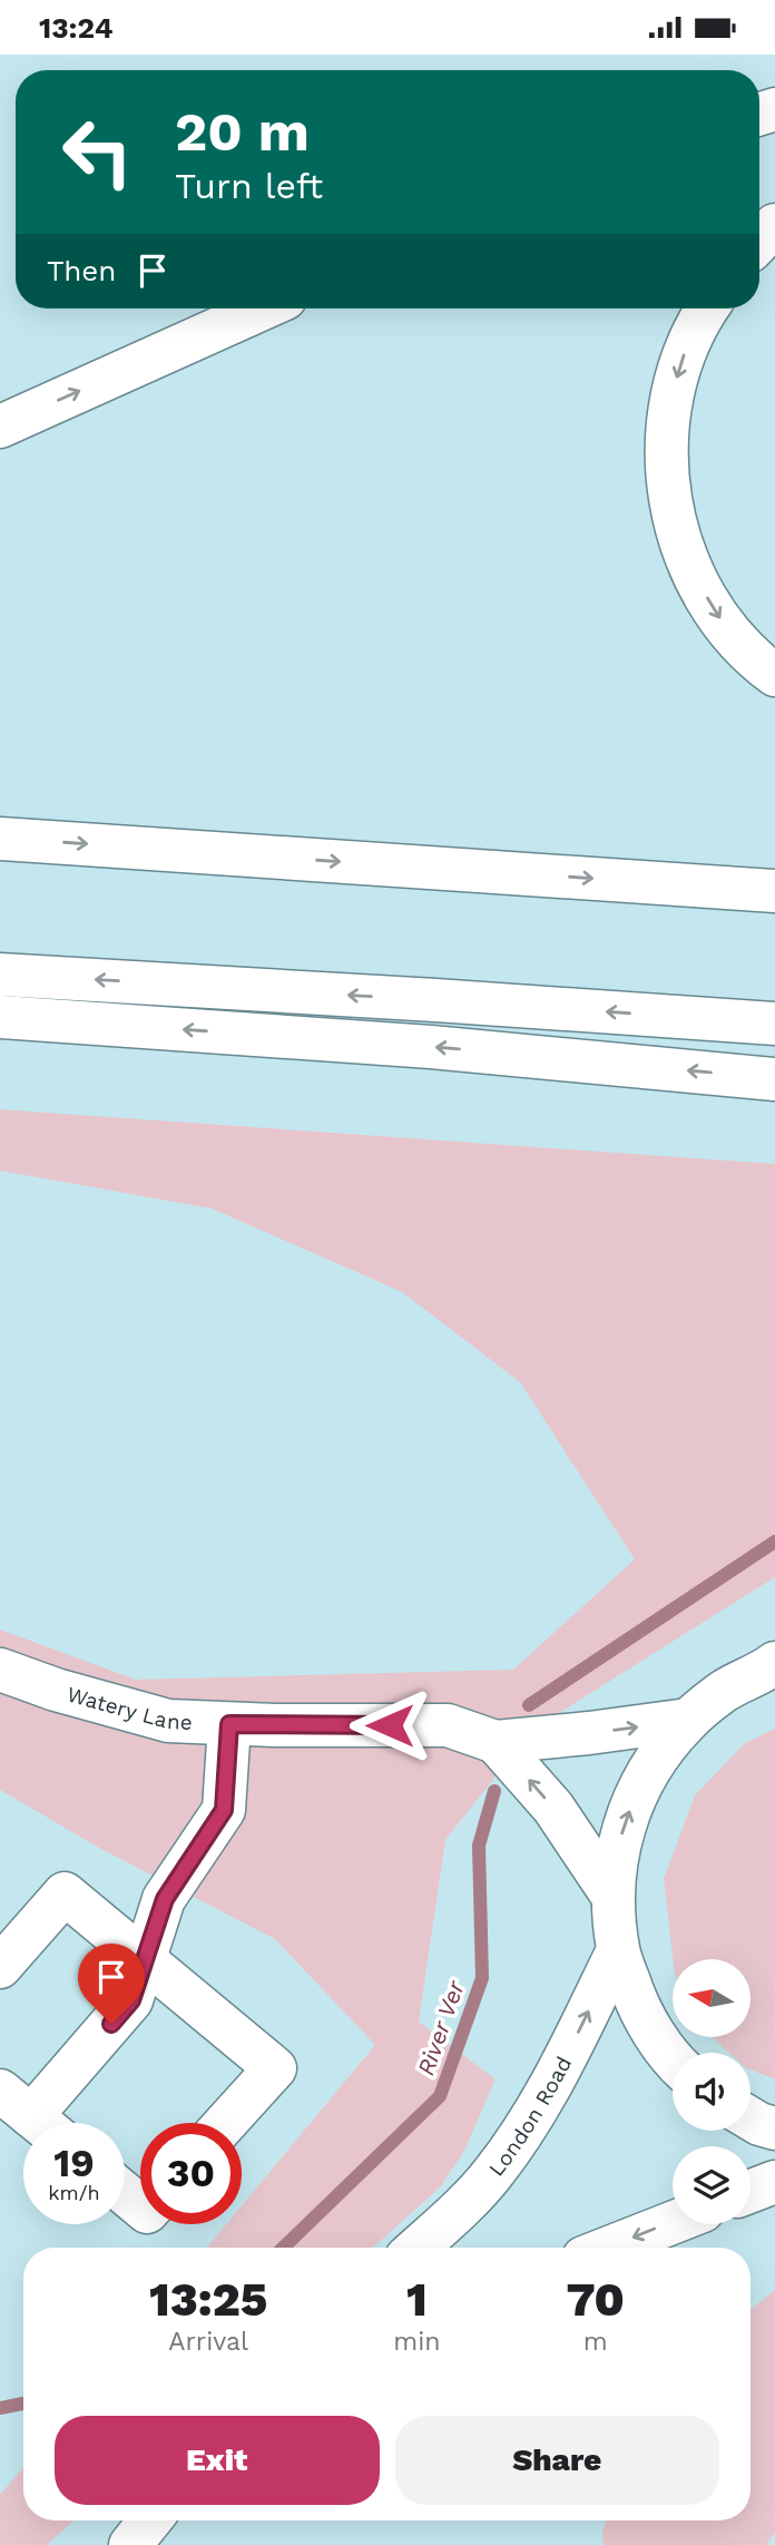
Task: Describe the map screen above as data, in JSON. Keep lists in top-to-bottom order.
{
  "streets": {
    "main road": ["Watery Lane", "London Road"]
  },
  "one_way": ["London Road"],
  "water": ["River Ver"],
  "north": "left",
  "page": {
    "status": "13:24",
    "turn": ["20 m", "Turn left"],
    "then": "Then",
    "speed": "19 km/h",
    "limit": "30",
    "eta": [
      "13:25",
      "Arrival",
      "1",
      "min",
      "70",
      "m"
    ],
    "buttons": ["Exit", "Share"]
  }
}
